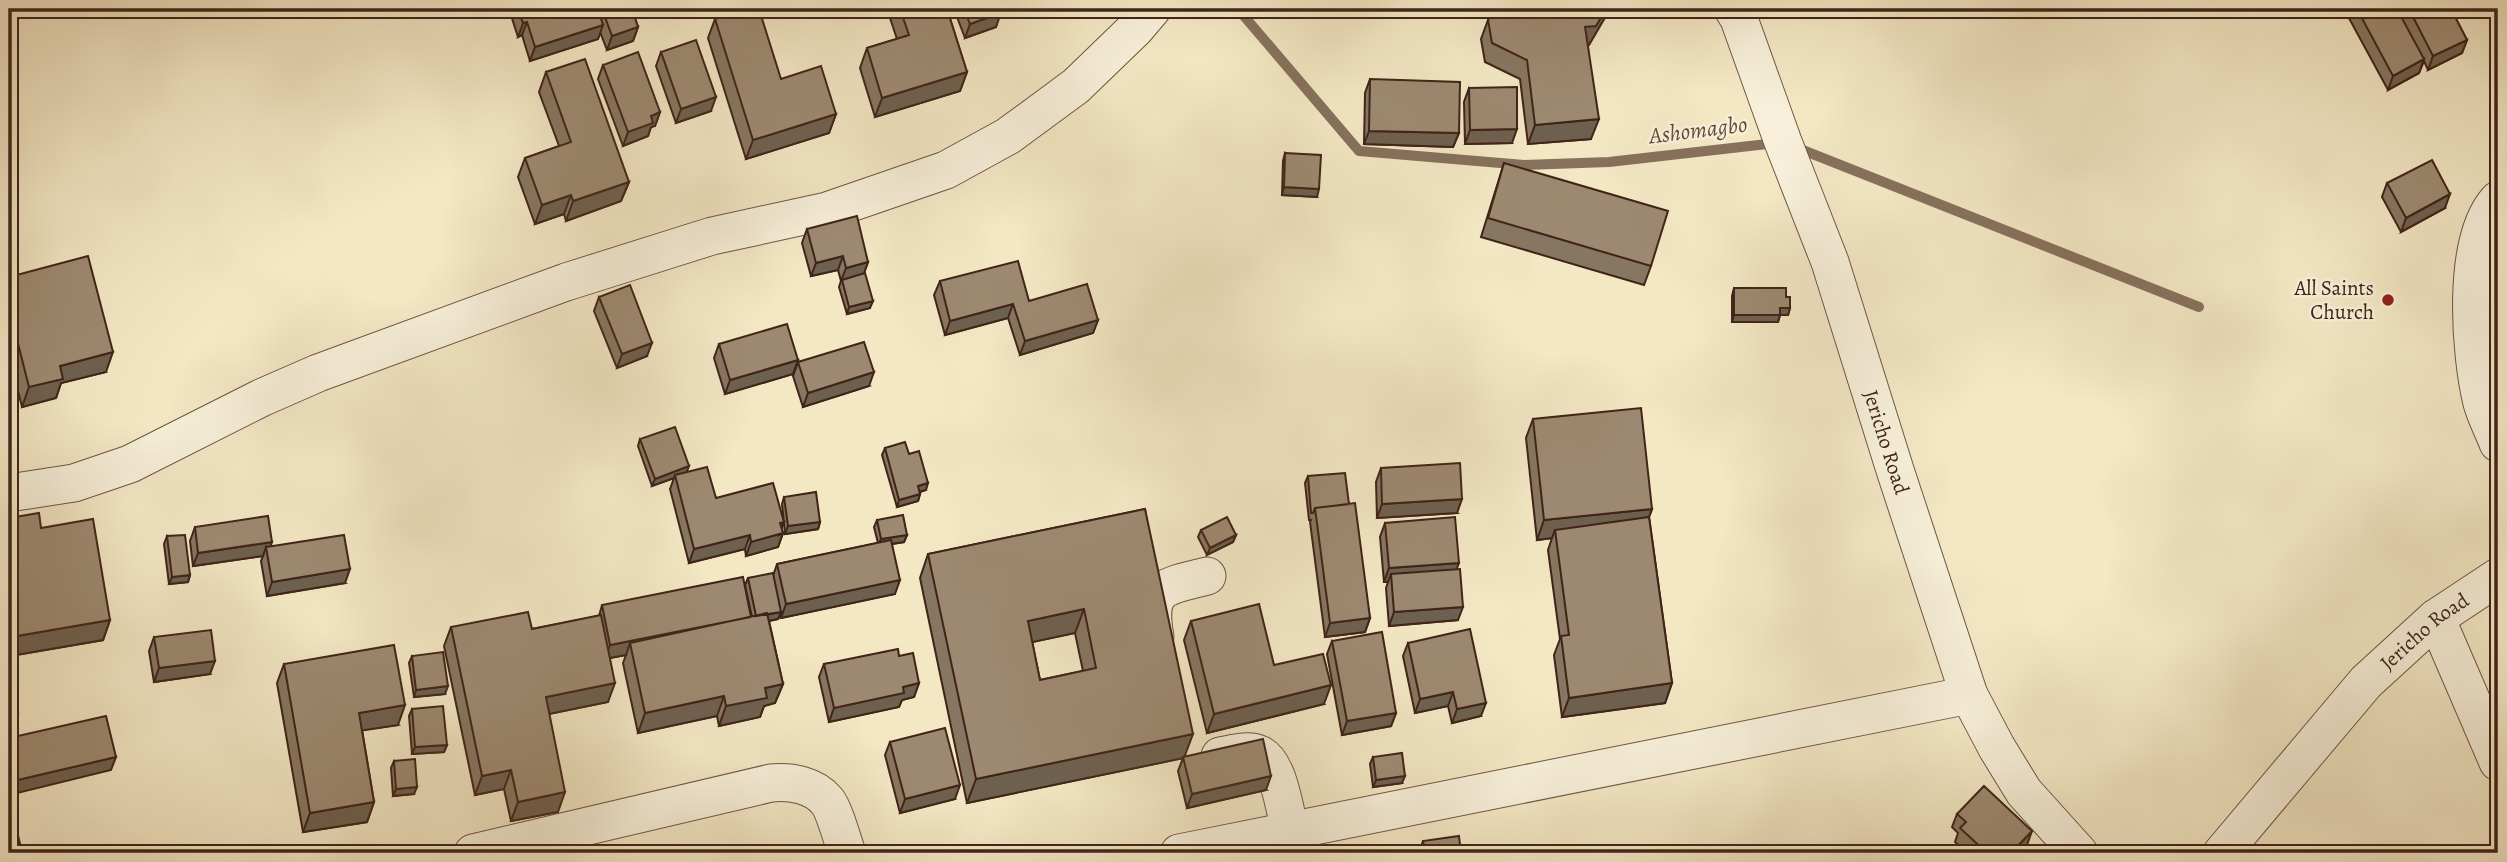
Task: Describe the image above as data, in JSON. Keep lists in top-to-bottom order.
{
  "streets": {
    "street": ["Jericho Road"]
  },
  "water": ["Ashomagbo"],
  "places": ["All Saints Church"]
}
